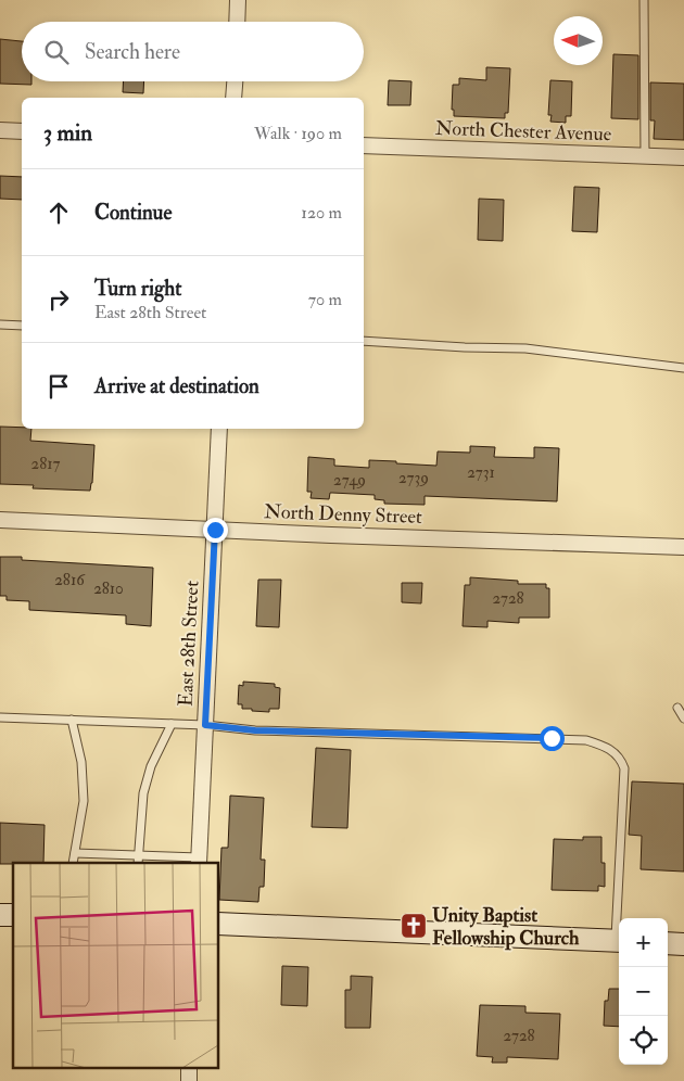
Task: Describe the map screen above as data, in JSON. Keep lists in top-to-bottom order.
{
  "streets": {
    "street": ["North Chester Avenue", "North Denny Street", "East 28th Street"]
  },
  "crossings": [
    ["North Denny Street", "East 28th Street"]
  ],
  "places": {
    "church": ["Unity Baptist Fellowship Church"]
  },
  "house_numbers": [
    "2817",
    "2731",
    "2739",
    "2749",
    "2816",
    "2810",
    "2728",
    "2728"
  ],
  "north": "left",
  "page": {
    "search": "Search here",
    "heading": ["3 min", "Walk · 190 m"],
    "list": [
      ["Continue", "120 m"],
      ["Turn right", "East 28th Street", "70 m"],
      "Arrive at destination"
    ],
    "map_buttons": ["+", "−"]
  }
}
